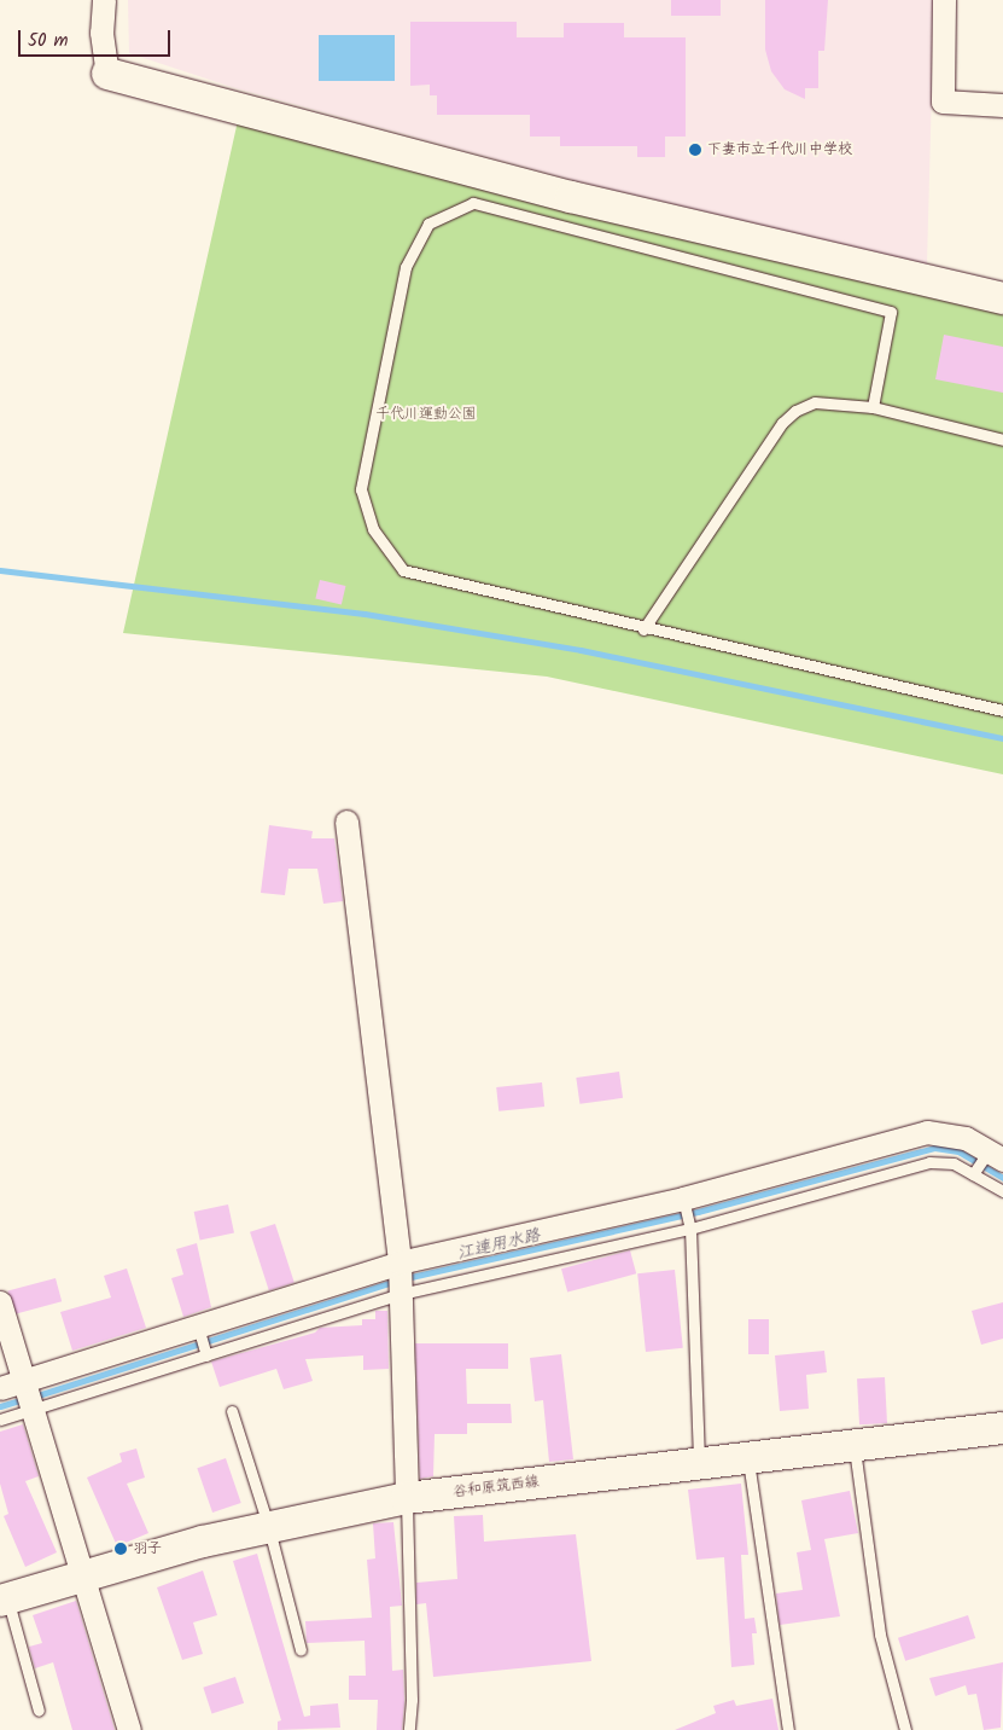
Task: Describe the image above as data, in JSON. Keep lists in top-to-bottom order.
{
  "streets": {
    "main road": ["谷和原筑西線"]
  },
  "water": ["江連用水路"],
  "parks": ["千代川運動公園"],
  "places": ["下妻市立千代川中学校", "羽子"],
  "scale_bar": "50 m"
}
